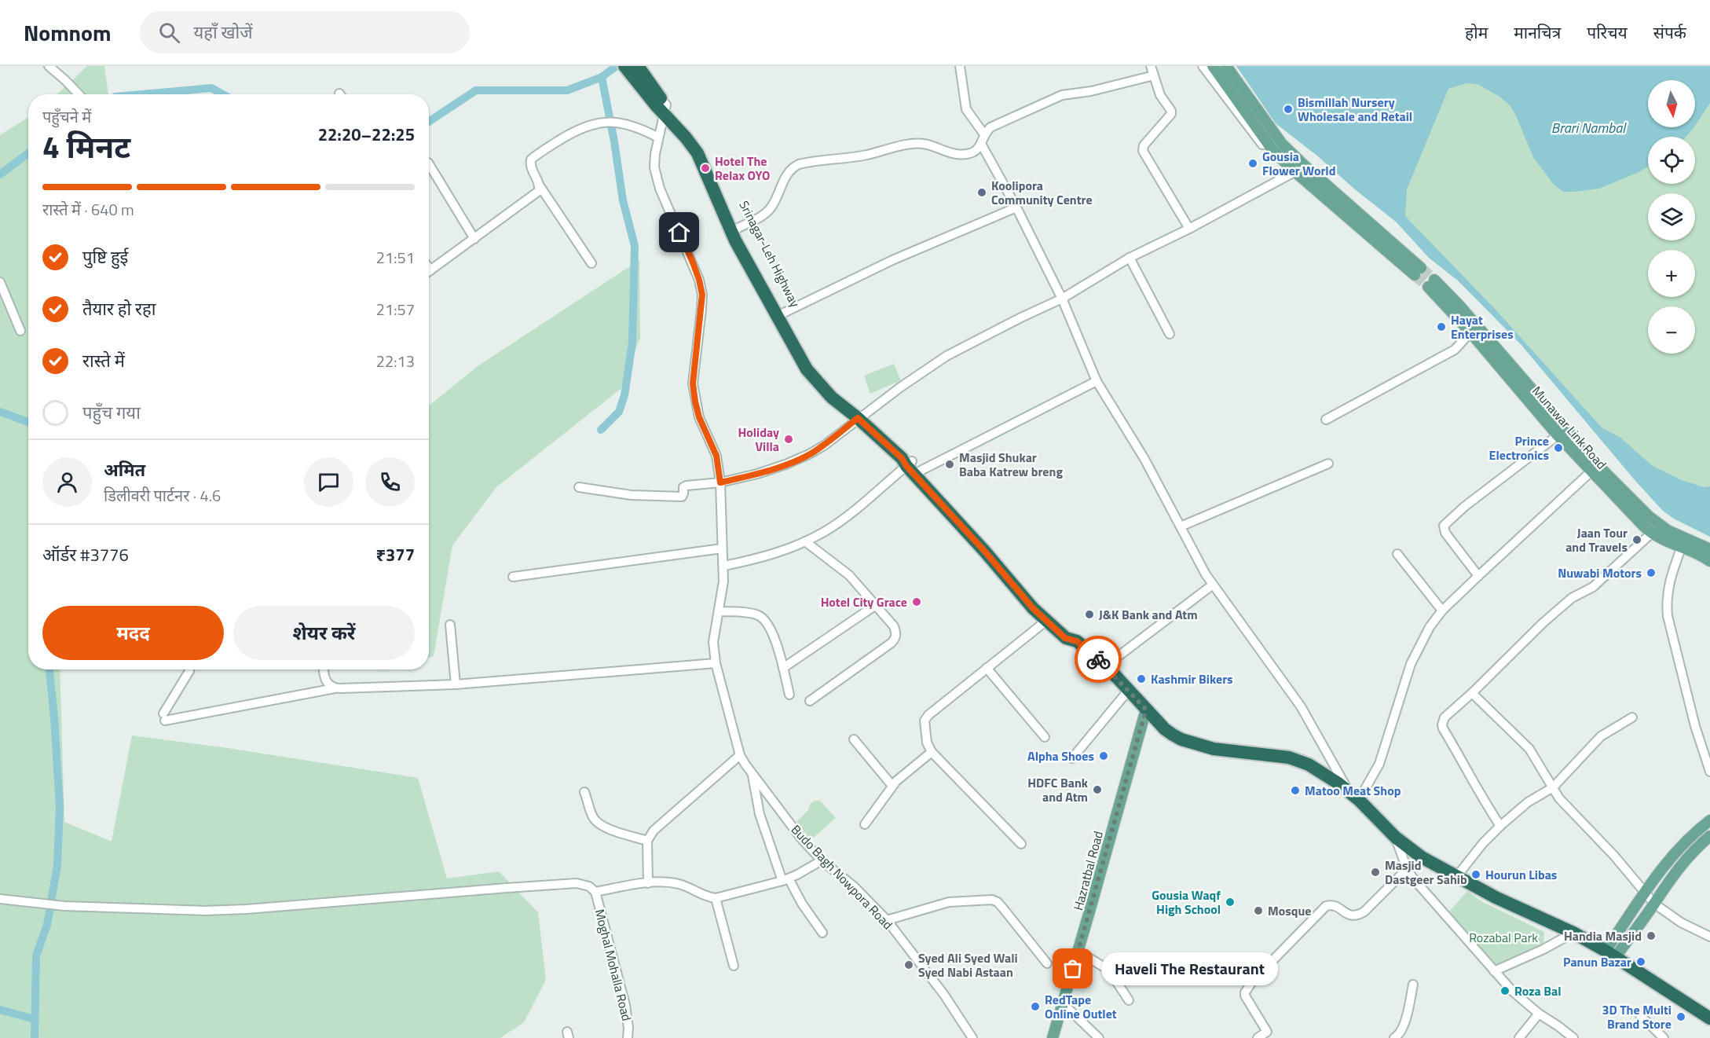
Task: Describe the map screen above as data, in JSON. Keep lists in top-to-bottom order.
{
  "streets": {
    "highway": ["Srinagar-Leh Highway"],
    "main road": ["Munawar Link Road", "Hazratbal Road"],
    "street": ["Budo Bagh Nowpora Road", "Moghal Mohalla Road"]
  },
  "crossings": [
    ["Srinagar-Leh Highway", "Budo Bagh Nowpora Road"]
  ],
  "water": ["Brari Nambal"],
  "parks": ["Rozabal Park"],
  "places": [
    "Bismillah Nursery Wholesale and Retail",
    "Gousia Flower World",
    "Hotel The Relax OYO",
    "Koolipora Community Centre",
    "Hayat Enterprises",
    "Holiday Villa",
    "Prince Electronics",
    "Masjid Shukar Baba Katrew breng",
    "Jaan Tour and Travels",
    "Nuwabi Motors",
    "Hotel City Grace",
    "J&K Bank and Atm",
    "Kashmir Bikers",
    "Alpha Shoes",
    "HDFC Bank and Atm",
    "Matoo Meat Shop",
    "Masjid Dastgeer Sahib",
    "Hourun Libas",
    "Gousia Waqf High School",
    "Mosque",
    "Handia Masjid",
    "Panun Bazar",
    "Syed Ali Syed Wali Syed Nabi Astaan",
    "Haveli The Restaurant",
    "Roza Bal",
    "RedTape Online Outlet",
    "3D The Multi Brand Store"
  ],
  "north": "bottom",
  "page": {
    "header": "Nomnom",
    "search": "यहाँ खोजें",
    "nav": [
      "होम",
      "मानचित्र",
      "परिचय",
      "संपर्क"
    ],
    "map_buttons": ["+", "−"],
    "heading": ["4 मिनट", "पहुँचने में", "22:20–22:25"],
    "panel": [
      "अमित",
      "डिलीवरी पार्टनर · 4.6",
      "ऑर्डर #3776",
      "₹377"
    ],
    "bar": "रास्ते में · 640 m",
    "list": [
      ["पुष्टि हुई", "21:51"],
      ["तैयार हो रहा", "21:57"],
      ["रास्ते में", "22:13"],
      "पहुँच गया"
    ],
    "buttons": ["मदद", "शेयर करें"],
    "bubble": "Haveli The Restaurant"
  }
}
